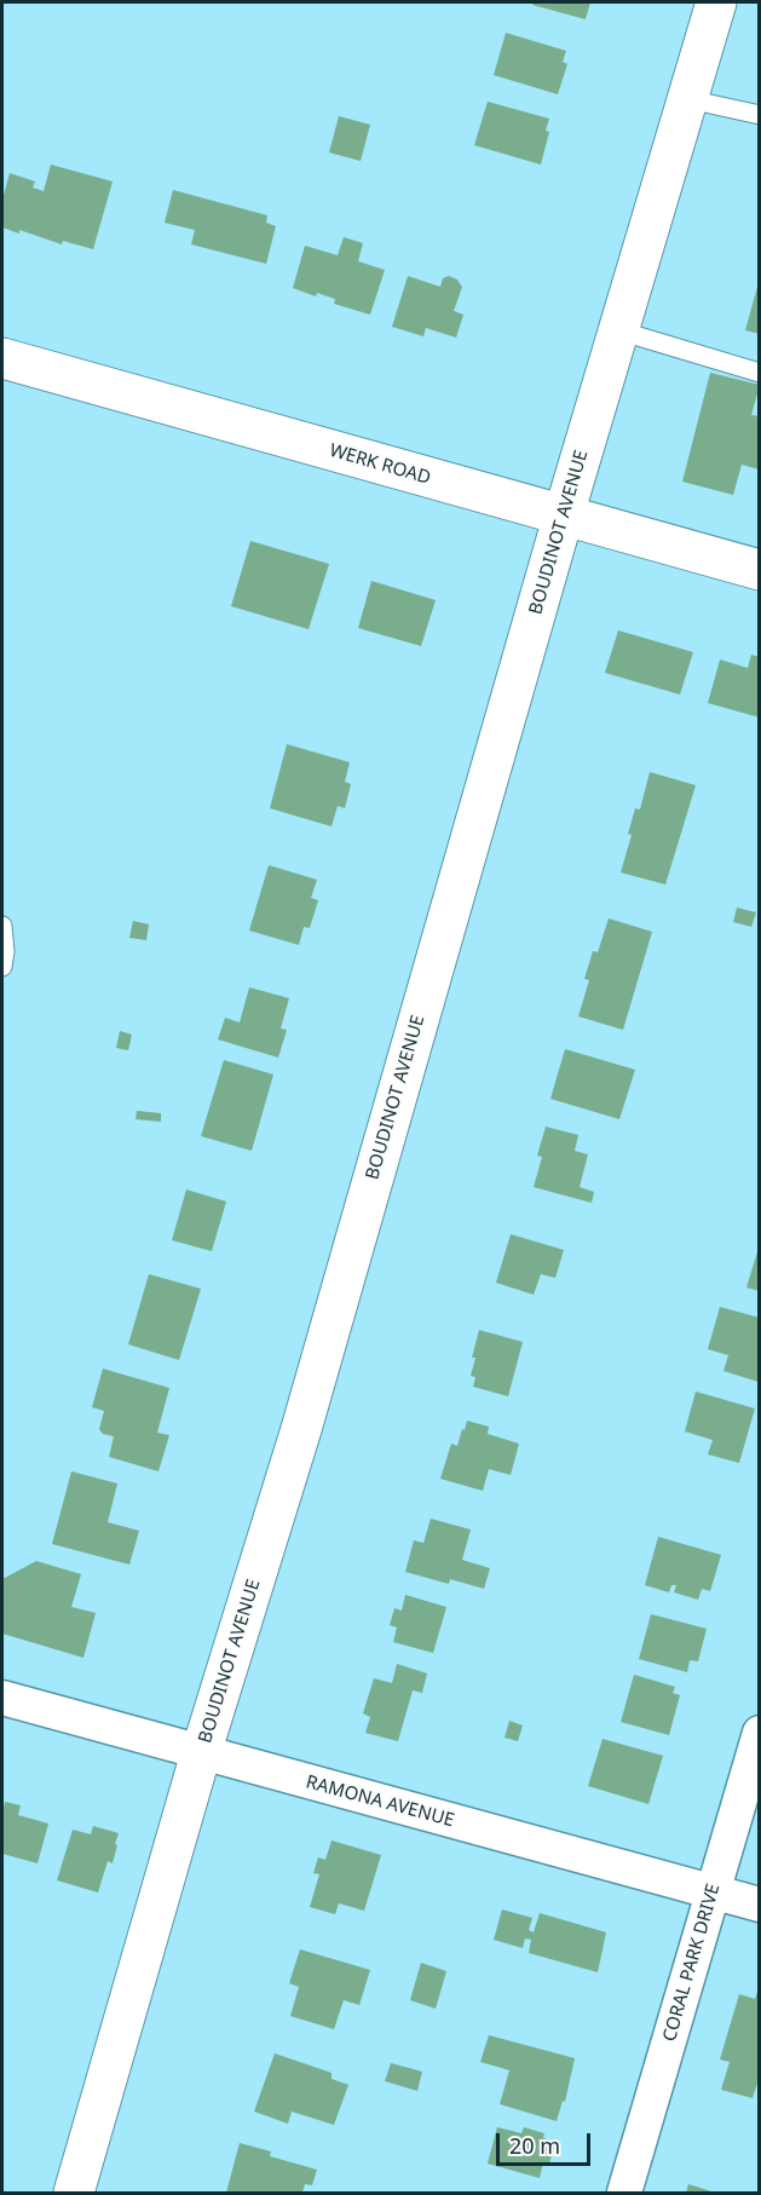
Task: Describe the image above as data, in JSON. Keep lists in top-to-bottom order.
{
  "streets": {
    "street": [
      "WERK ROAD",
      "BOUDINOT AVENUE",
      "RAMONA AVENUE",
      "CORAL PARK DRIVE"
    ]
  },
  "crossings": [
    ["WERK ROAD", "BOUDINOT AVENUE"],
    ["BOUDINOT AVENUE", "RAMONA AVENUE"],
    ["RAMONA AVENUE", "CORAL PARK DRIVE"]
  ],
  "scale_bar": "20 m"
}
